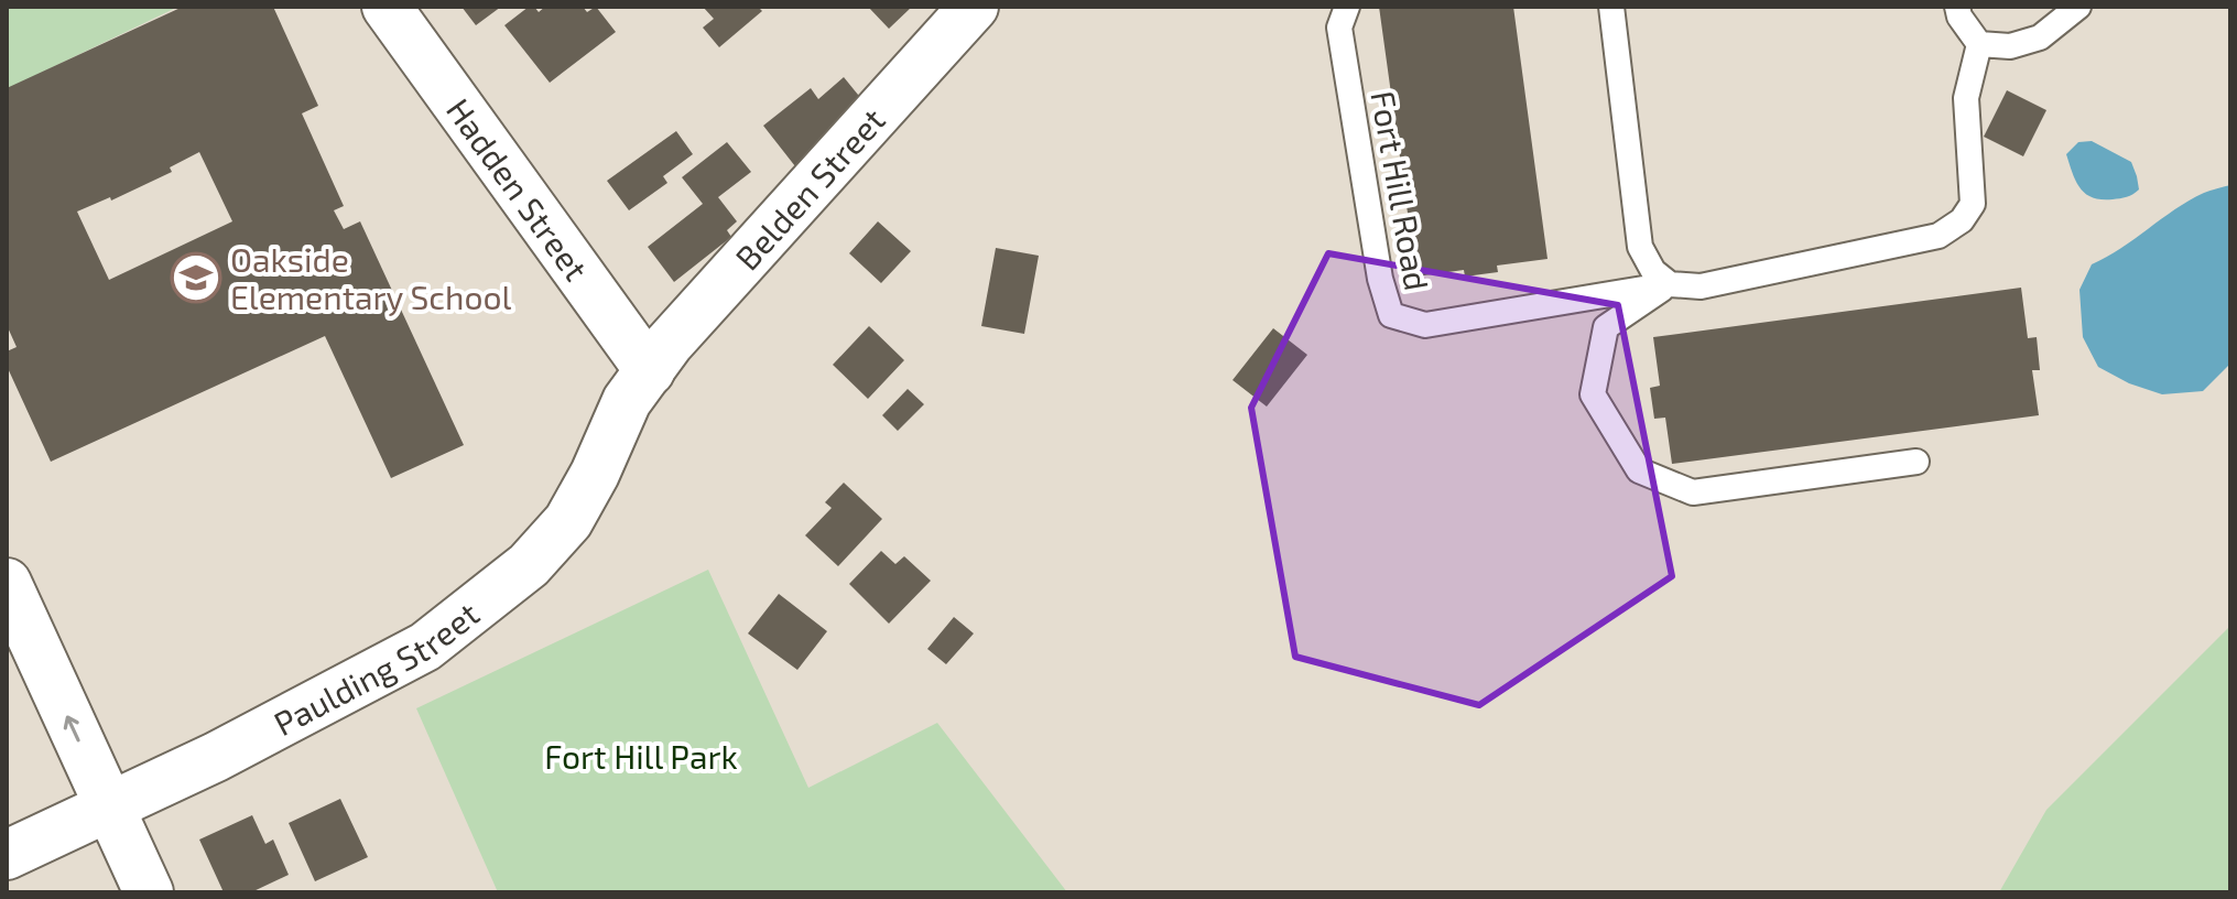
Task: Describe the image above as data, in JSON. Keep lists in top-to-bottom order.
{
  "streets": {
    "street": ["Belden Street", "Hadden Street", "Paulding Street"],
    "lane": ["Fort Hill Road"]
  },
  "crossings": [
    ["Belden Street", "Hadden Street"],
    ["Belden Street", "Paulding Street"],
    ["Hadden Street", "Paulding Street"]
  ],
  "parks": ["Fort Hill Park"],
  "places": {
    "school or university": ["Oakside Elementary School"]
  }
}
